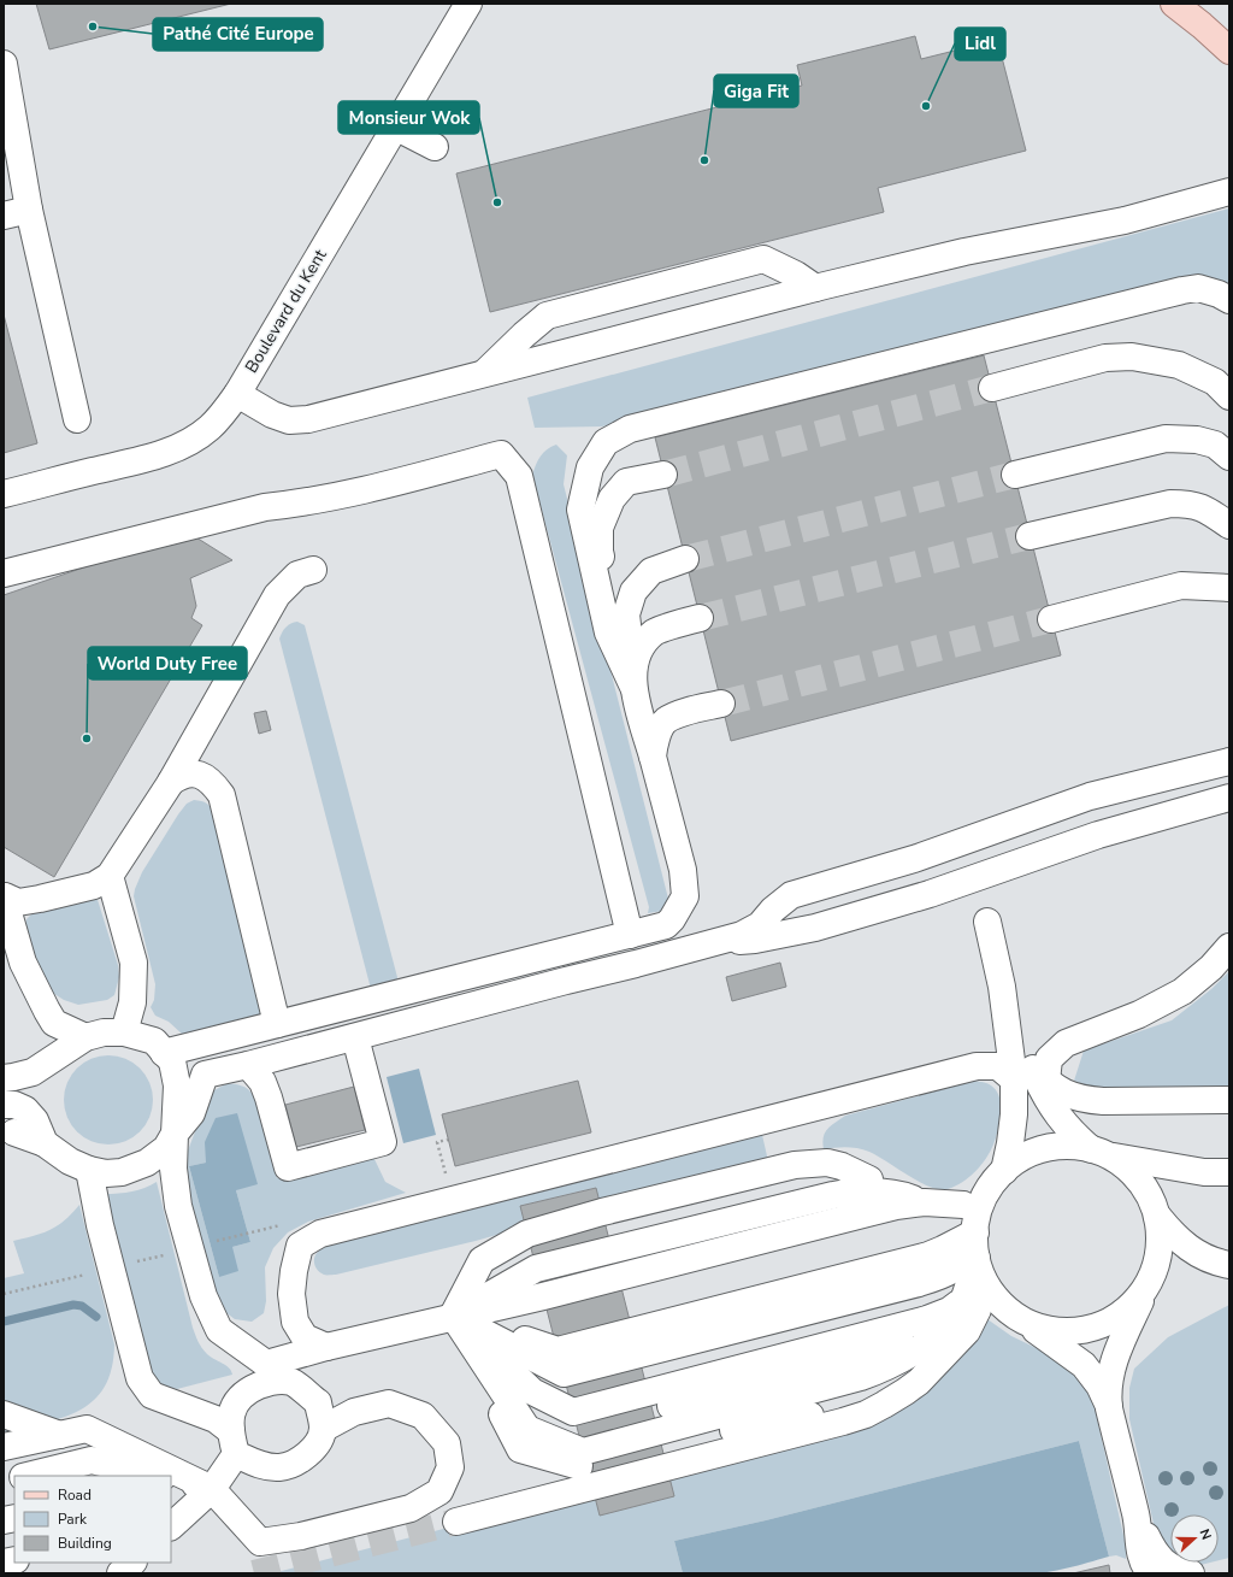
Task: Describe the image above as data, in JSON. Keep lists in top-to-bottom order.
{
  "streets": {
    "street": ["Boulevard du Kent"]
  },
  "places": [
    "Pathé Cité Europe",
    "Lidl",
    "Giga Fit",
    "Monsieur Wok",
    "World Duty Free"
  ],
  "legend": ["Road", "Park", "Building"],
  "north": "right"
}
